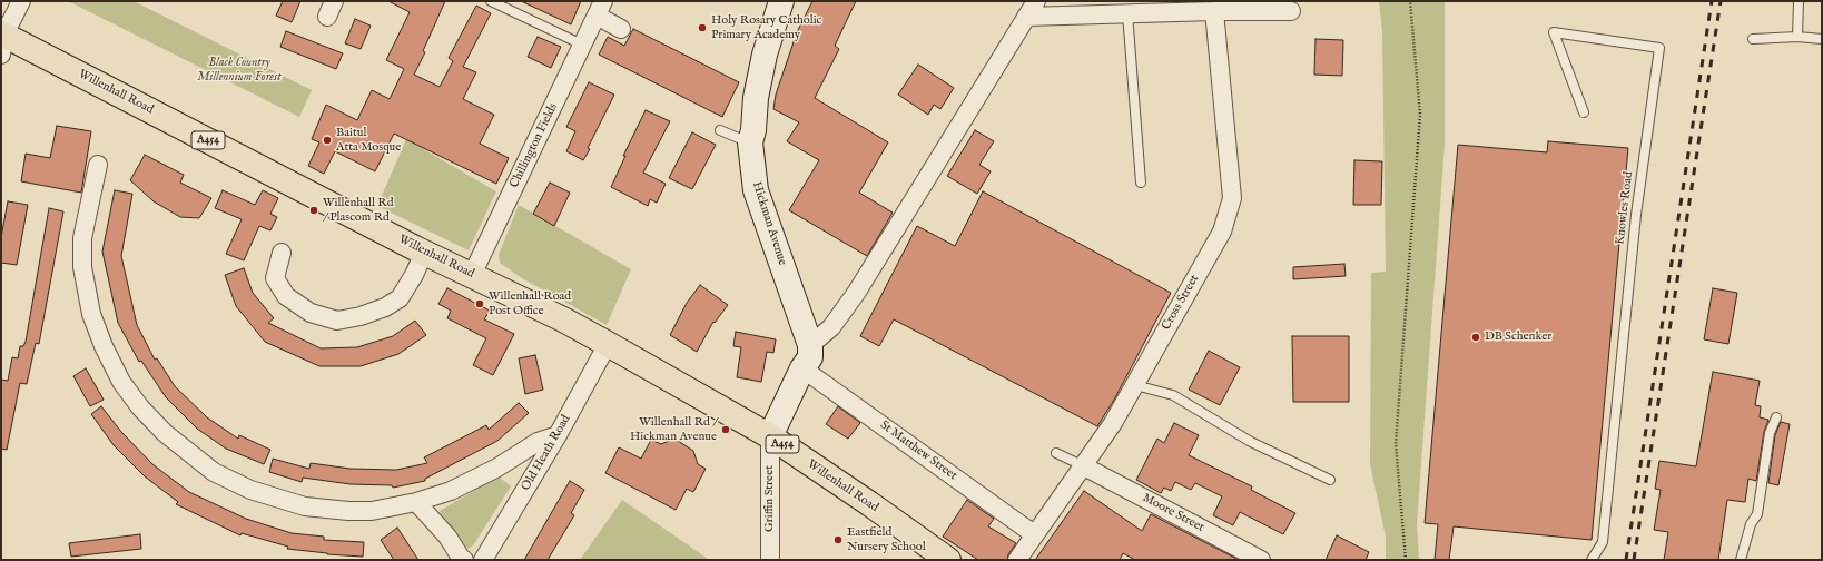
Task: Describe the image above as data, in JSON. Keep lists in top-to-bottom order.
{
  "streets": {
    "highway": ["Willenhall Road", "A454"],
    "street": [
      "Chillington Fields",
      "Hickman Avenue",
      "Cross Street",
      "St Matthew Street",
      "Old Heath Road",
      "Griffin Street",
      "Moore Street"
    ],
    "lane": ["Knowles Road"]
  },
  "crossings": [
    ["Willenhall Road", "Chillington Fields"],
    ["Willenhall Road", "Old Heath Road"],
    ["Willenhall Road", "Griffin Street"],
    ["Cross Street", "St Matthew Street"],
    ["Cross Street", "Moore Street"]
  ],
  "parks": ["Black Country Millennium Forest"],
  "places": [
    "Holy Rosary Catholic Primary Academy",
    "Baitul Atta Mosque",
    "Willenhall Rd / Plascom Rd",
    "Willenhall Road Post Office",
    "DB Schenker",
    "Willenhall Rd / Hickman Avenue",
    "Eastfield Nursery School"
  ]
}
